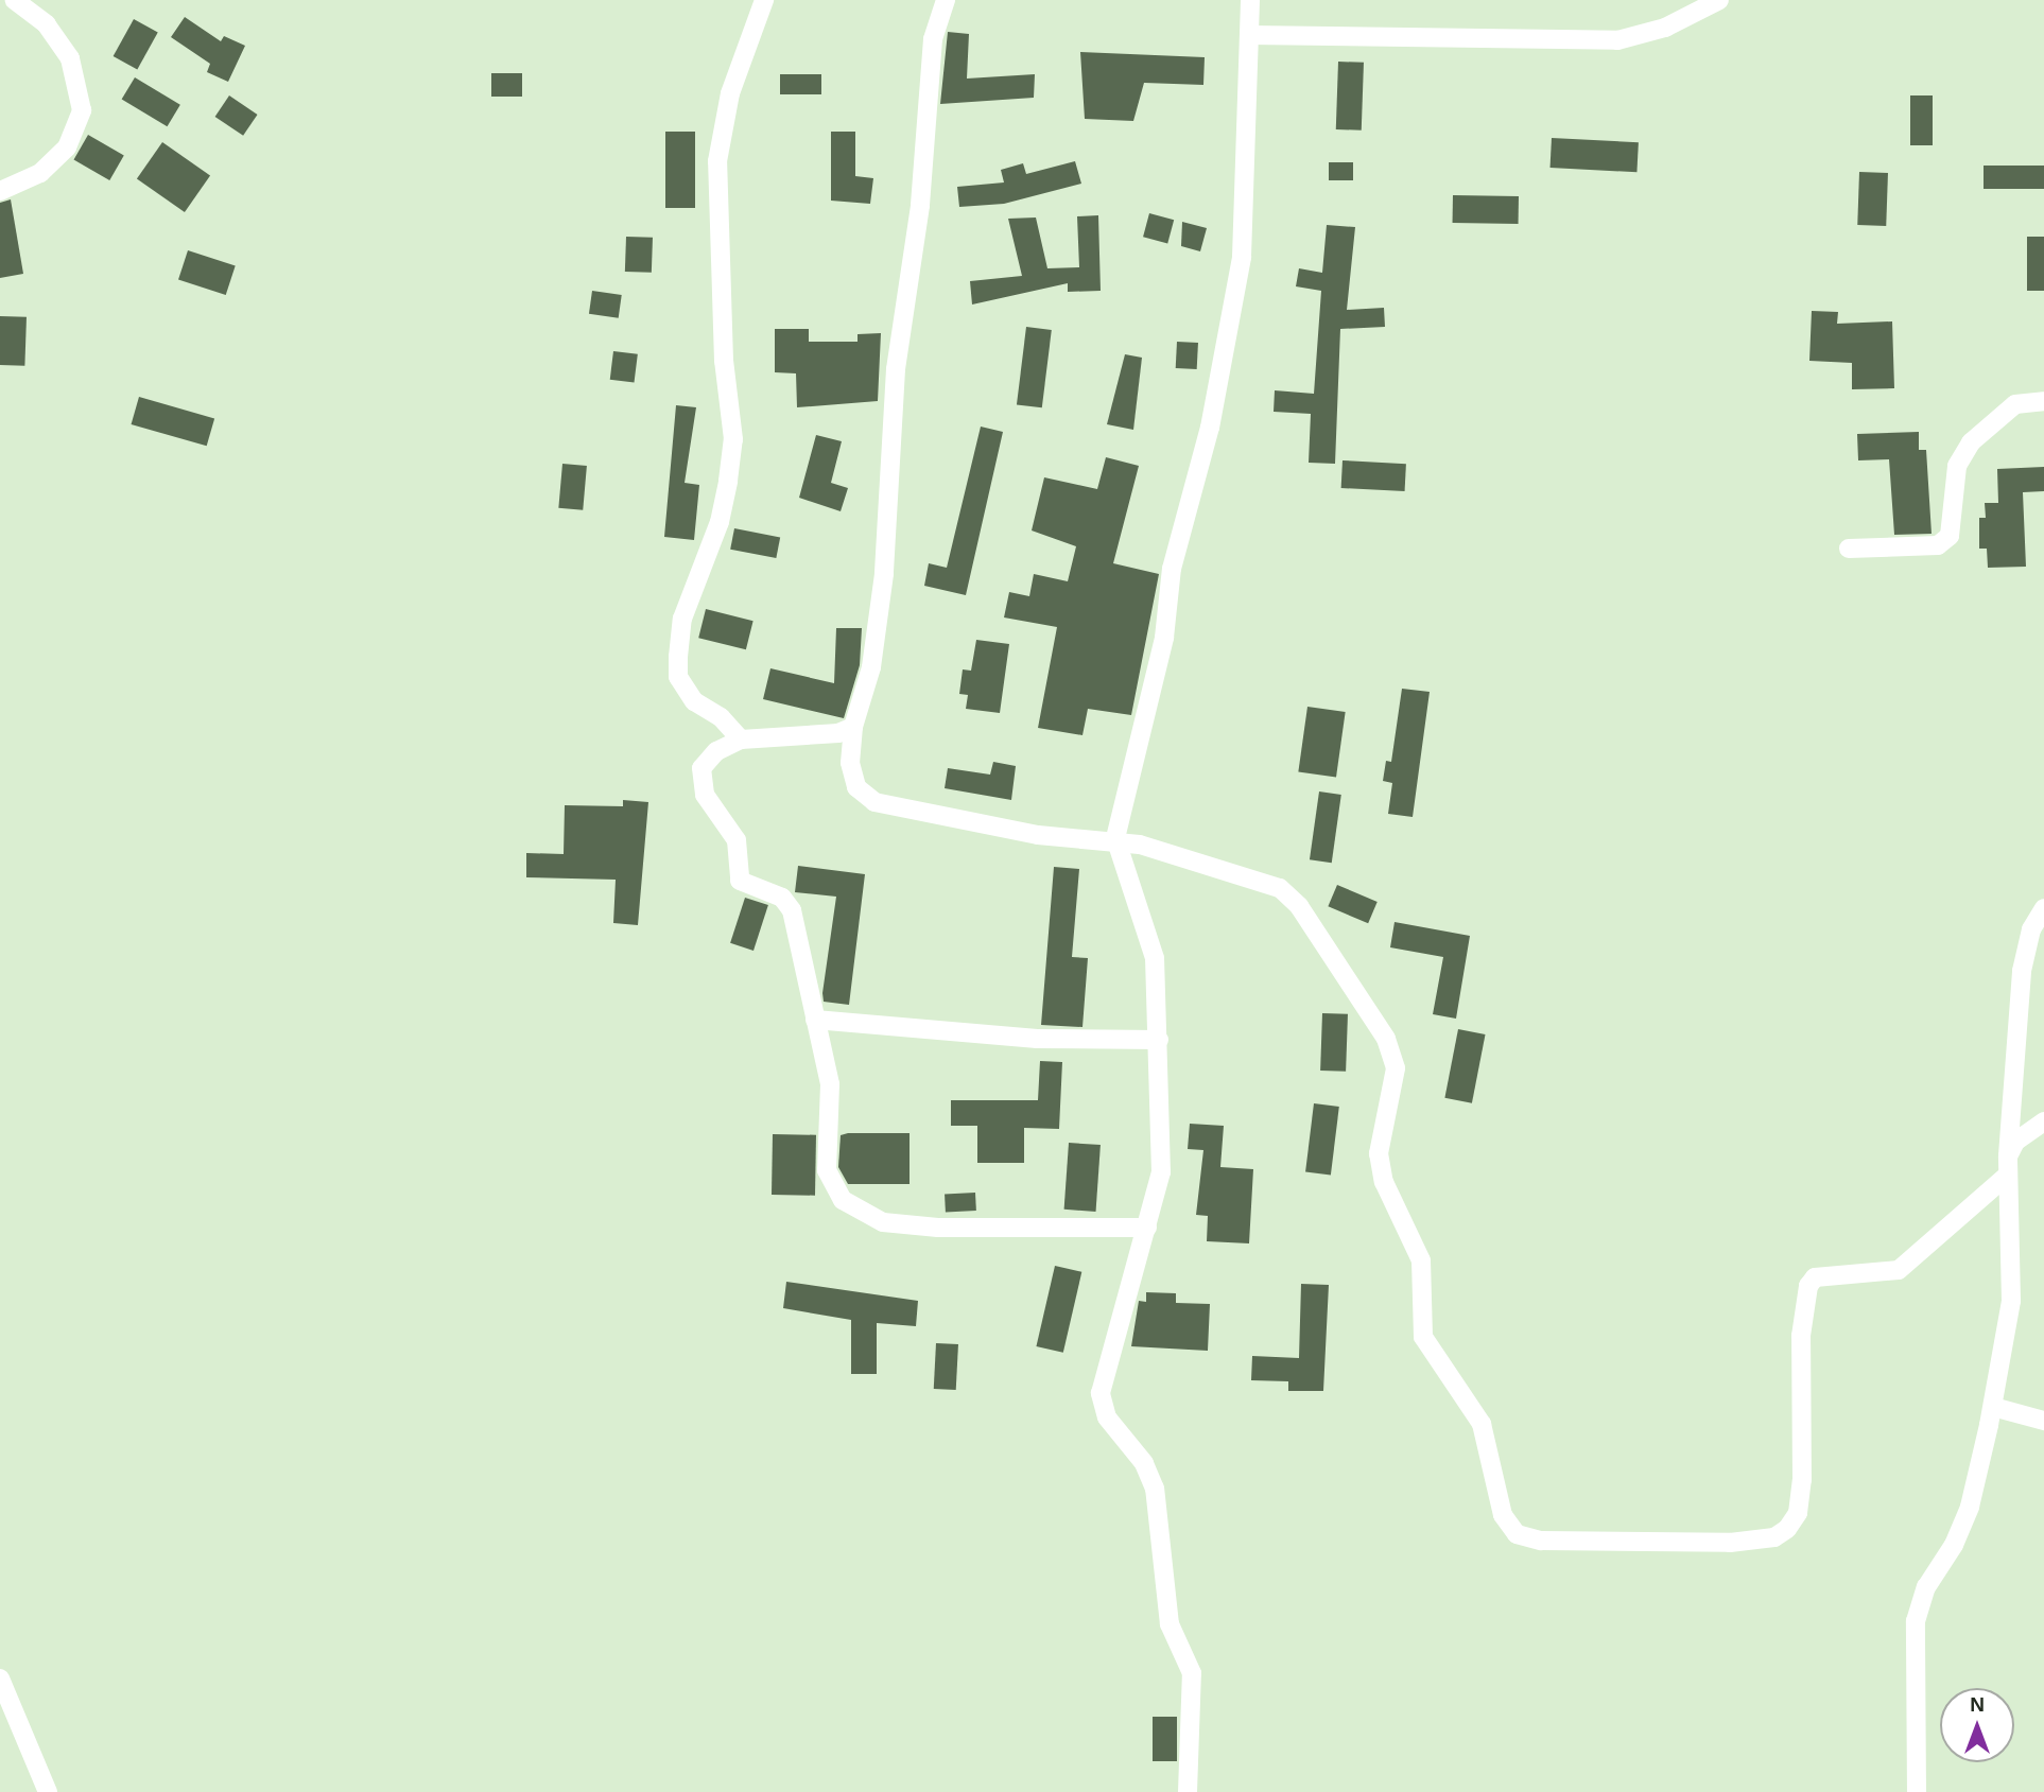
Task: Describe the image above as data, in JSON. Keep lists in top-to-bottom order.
{
  "north": "top"
}
